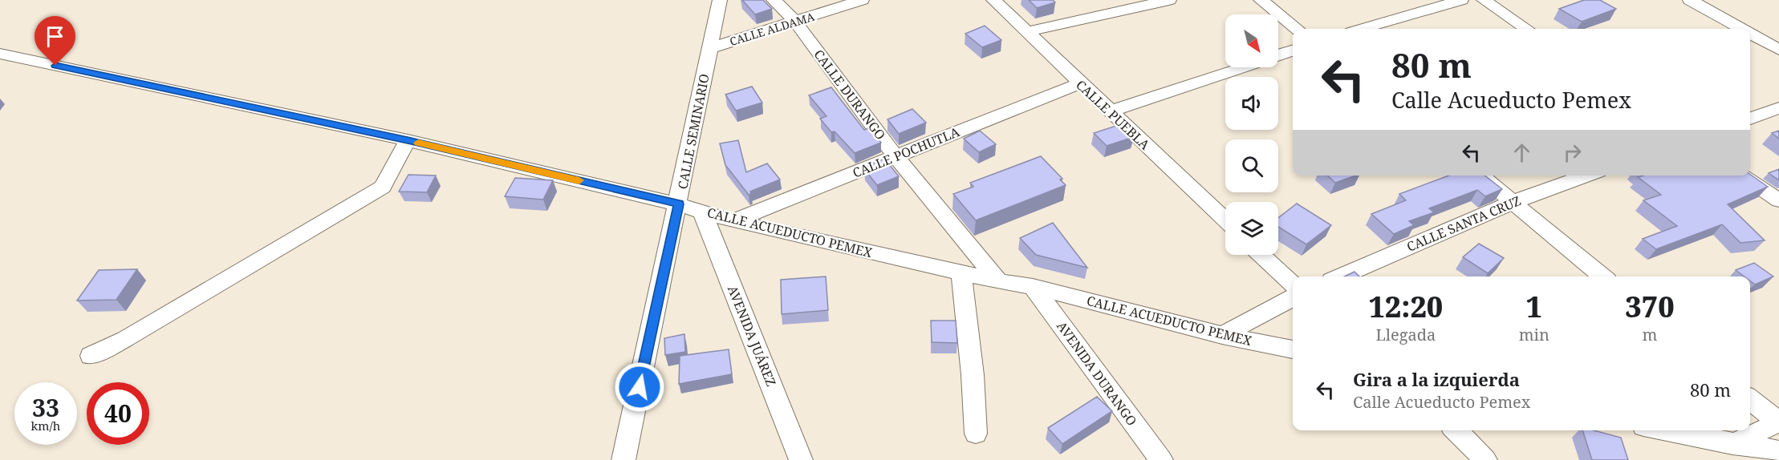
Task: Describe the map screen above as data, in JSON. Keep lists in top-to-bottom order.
{
  "streets": {
    "street": [
      "CALLE ALDAMA",
      "CALLE DURANGO",
      "CALLE PUEBLA",
      "CALLE SEMINARIO",
      "CALLE POCHUTLA",
      "CALLE SANTA CRUZ",
      "CALLE ACUEDUCTO PEMEX",
      "AVENIDA JUÁREZ",
      "AVENIDA DURANGO"
    ]
  },
  "crossings": [
    ["CALLE ALDAMA", "CALLE DURANGO"],
    ["CALLE ALDAMA", "CALLE SEMINARIO"],
    ["CALLE DURANGO", "CALLE POCHUTLA"],
    ["CALLE DURANGO", "CALLE ACUEDUCTO PEMEX"],
    ["CALLE PUEBLA", "CALLE POCHUTLA"],
    ["CALLE SEMINARIO", "CALLE ACUEDUCTO PEMEX"],
    ["CALLE POCHUTLA", "CALLE ACUEDUCTO PEMEX"],
    ["CALLE ACUEDUCTO PEMEX", "AVENIDA JUÁREZ"],
    ["CALLE ACUEDUCTO PEMEX", "AVENIDA DURANGO"]
  ],
  "north": "bottom right",
  "page": {
    "turn": ["80 m", "Calle Acueducto Pemex"],
    "eta": [
      "12:20",
      "Llegada",
      "1",
      "min",
      "370",
      "m"
    ],
    "list": [
      {
        "name": "Gira a la izquierda",
        "note": "Calle Acueducto Pemex",
        "value": "80 m"
      }
    ],
    "speed": "33 km/h",
    "limit": "40"
  }
}
